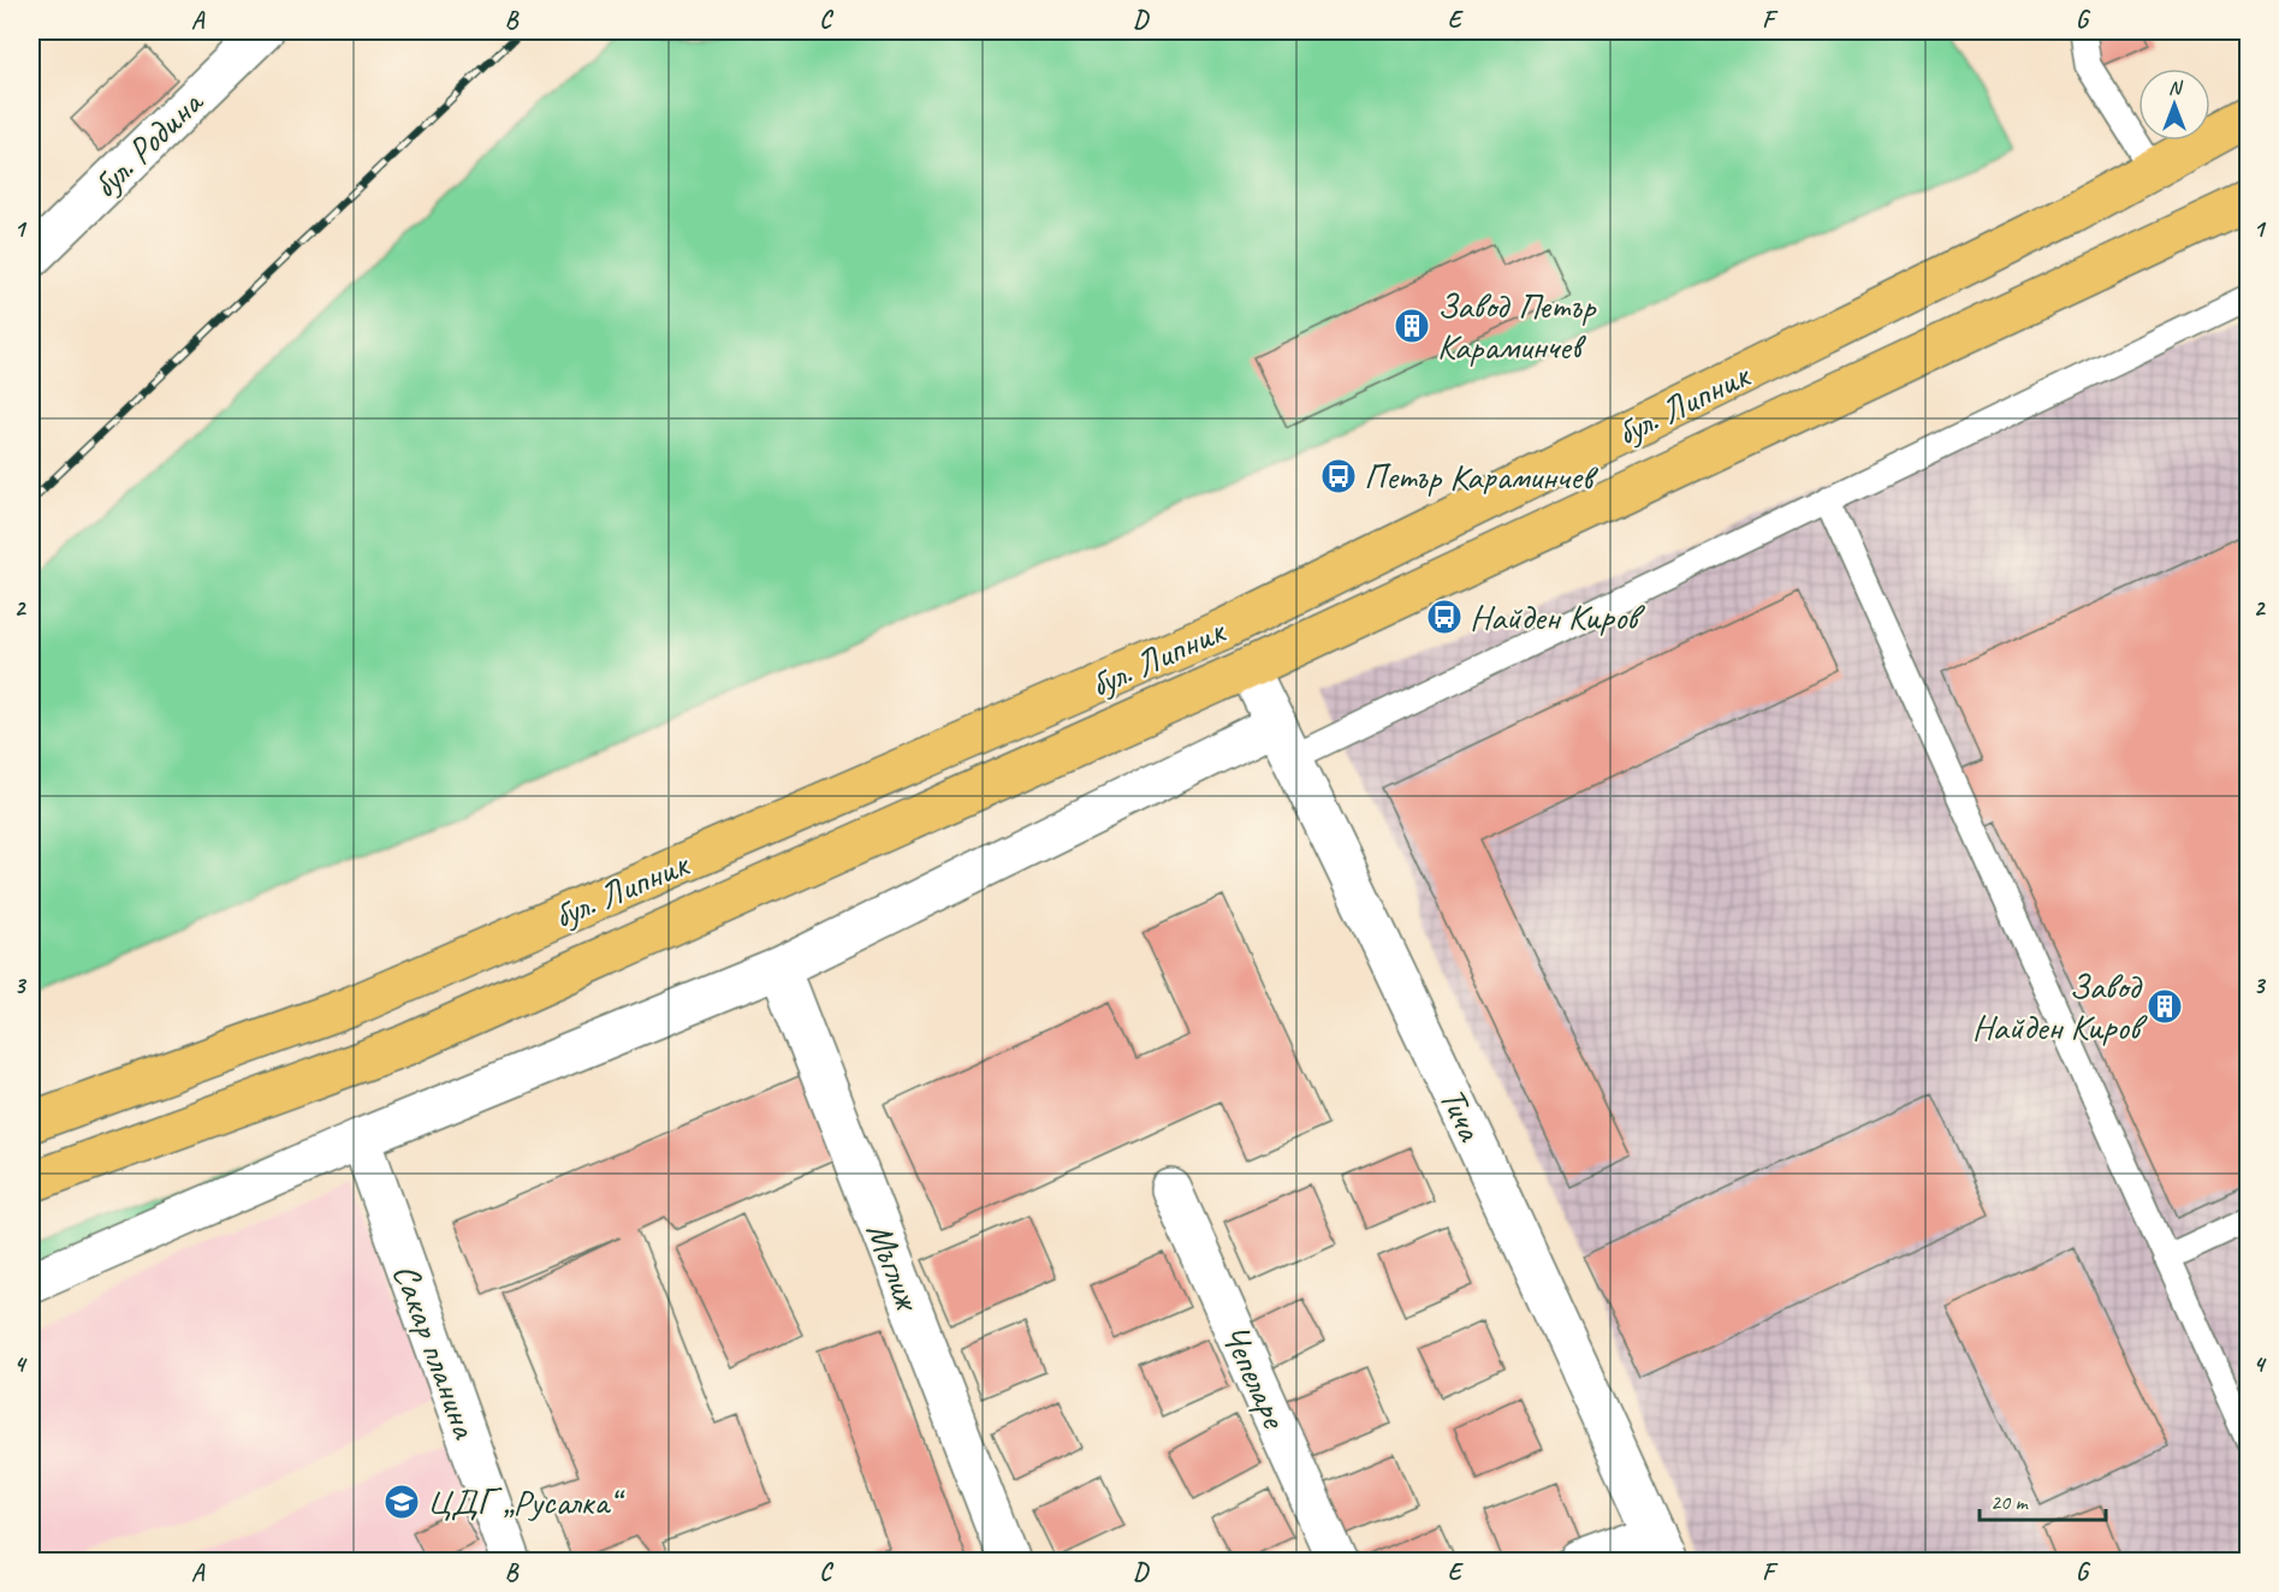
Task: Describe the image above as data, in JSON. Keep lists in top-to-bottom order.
{
  "streets": {
    "main road": ["бул. Липник"],
    "street": [
      "бул. Родина",
      "Тича",
      "Мъглиж",
      "Сакар планина",
      "Чепеларе"
    ]
  },
  "crossings": [
    ["бул. Липник", "Тича"]
  ],
  "places": {
    "building": ["Завод Петър Караминчев", "Завод Найден Киров"],
    "bus stop": ["Петър Караминчев", "Найден Киров"],
    "school or university": ["ЦДГ „Русалка“"]
  },
  "scale_bar": "20 m",
  "north": "top",
  "grid": {
    "columns": [
      "A",
      "B",
      "C",
      "D",
      "E",
      "F",
      "G"
    ],
    "rows": [
      "1",
      "2",
      "3",
      "4"
    ]
  }
}
